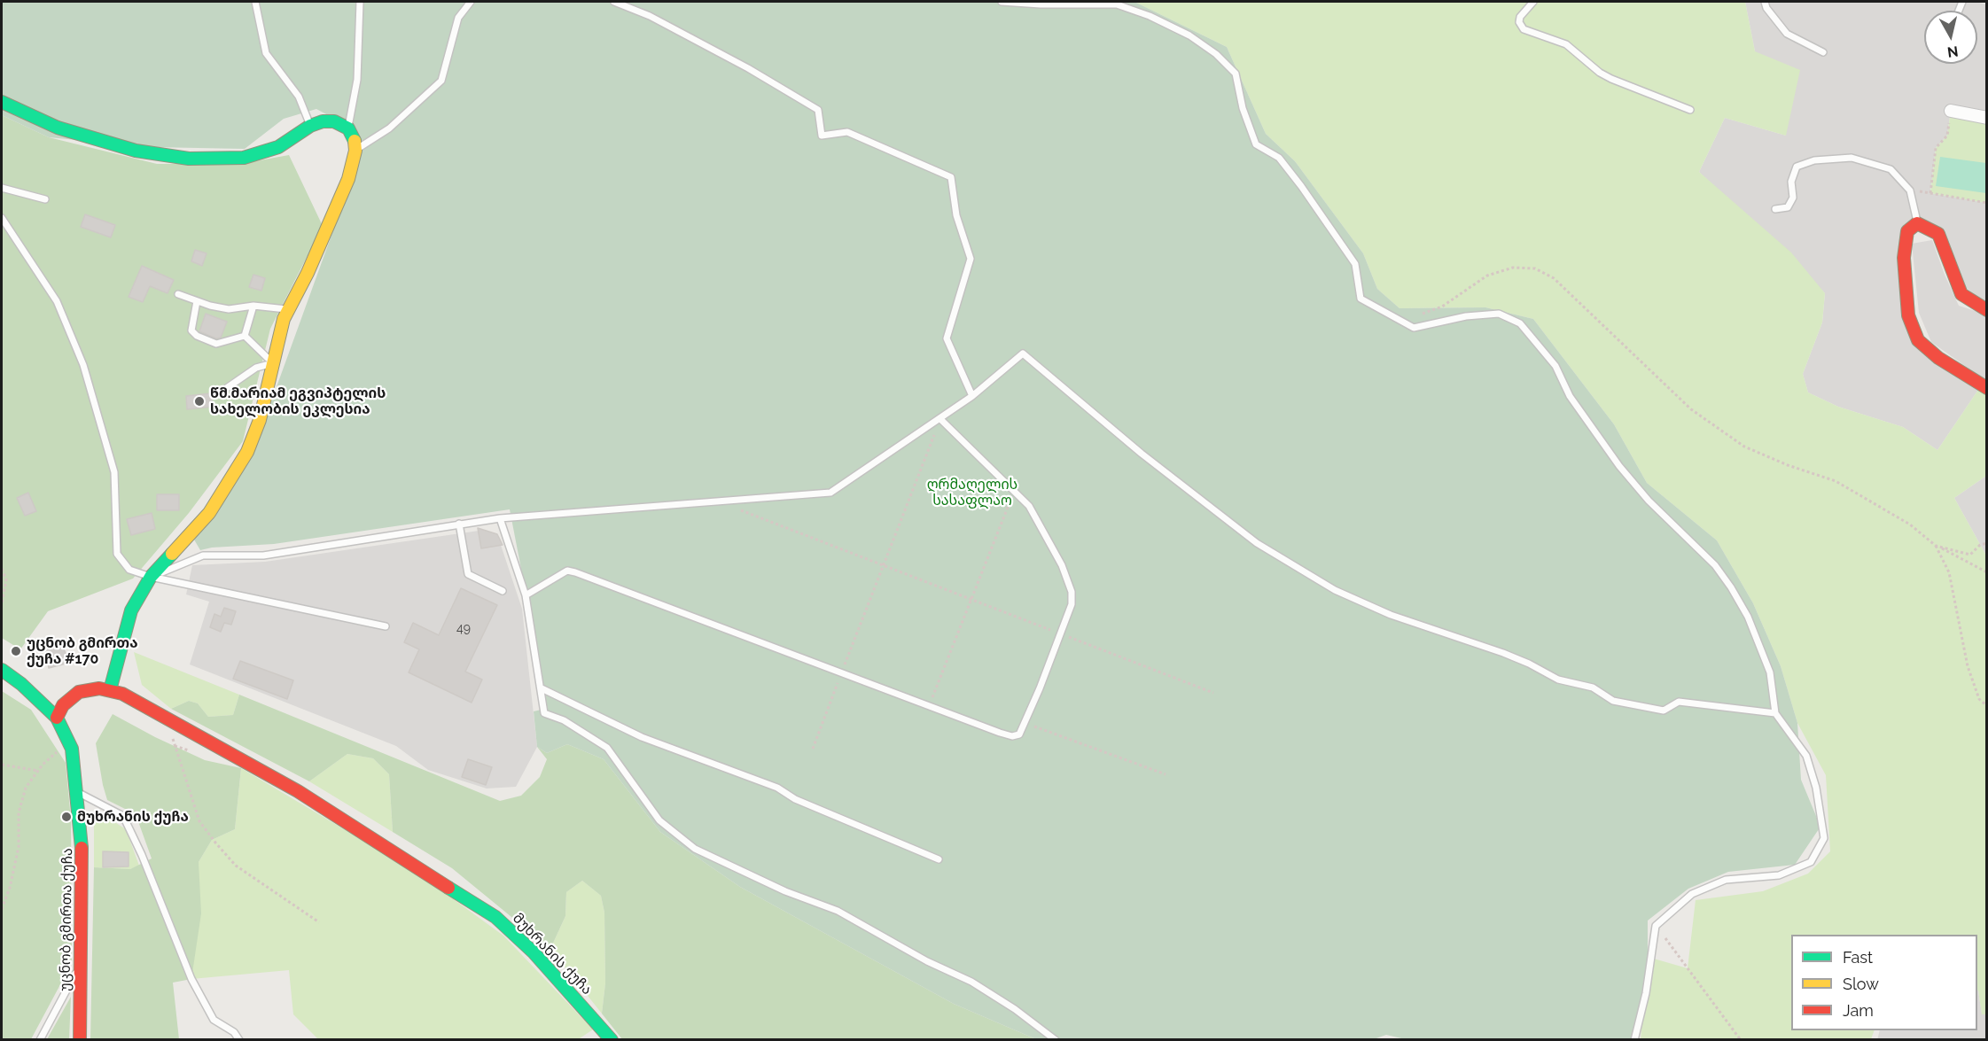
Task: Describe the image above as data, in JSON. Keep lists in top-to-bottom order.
{
  "streets": {
    "street": ["უცნობ გმირთა ქუჩა", "მუხრანის ქუჩა"]
  },
  "crossings": [
    ["უცნობ გმირთა ქუჩა", "მუხრანის ქუჩა"]
  ],
  "parks": ["ღრმაღელის სასაფლაო"],
  "places": ["წმ.მარიამ ეგვიპტელის სახელობის ეკლესია", "უცნობ გმირთა ქუჩა #170", "მუხრანის ქუჩა"],
  "house_numbers": ["49"],
  "legend": ["Fast", "Slow", "Jam"],
  "north": "bottom"
}
